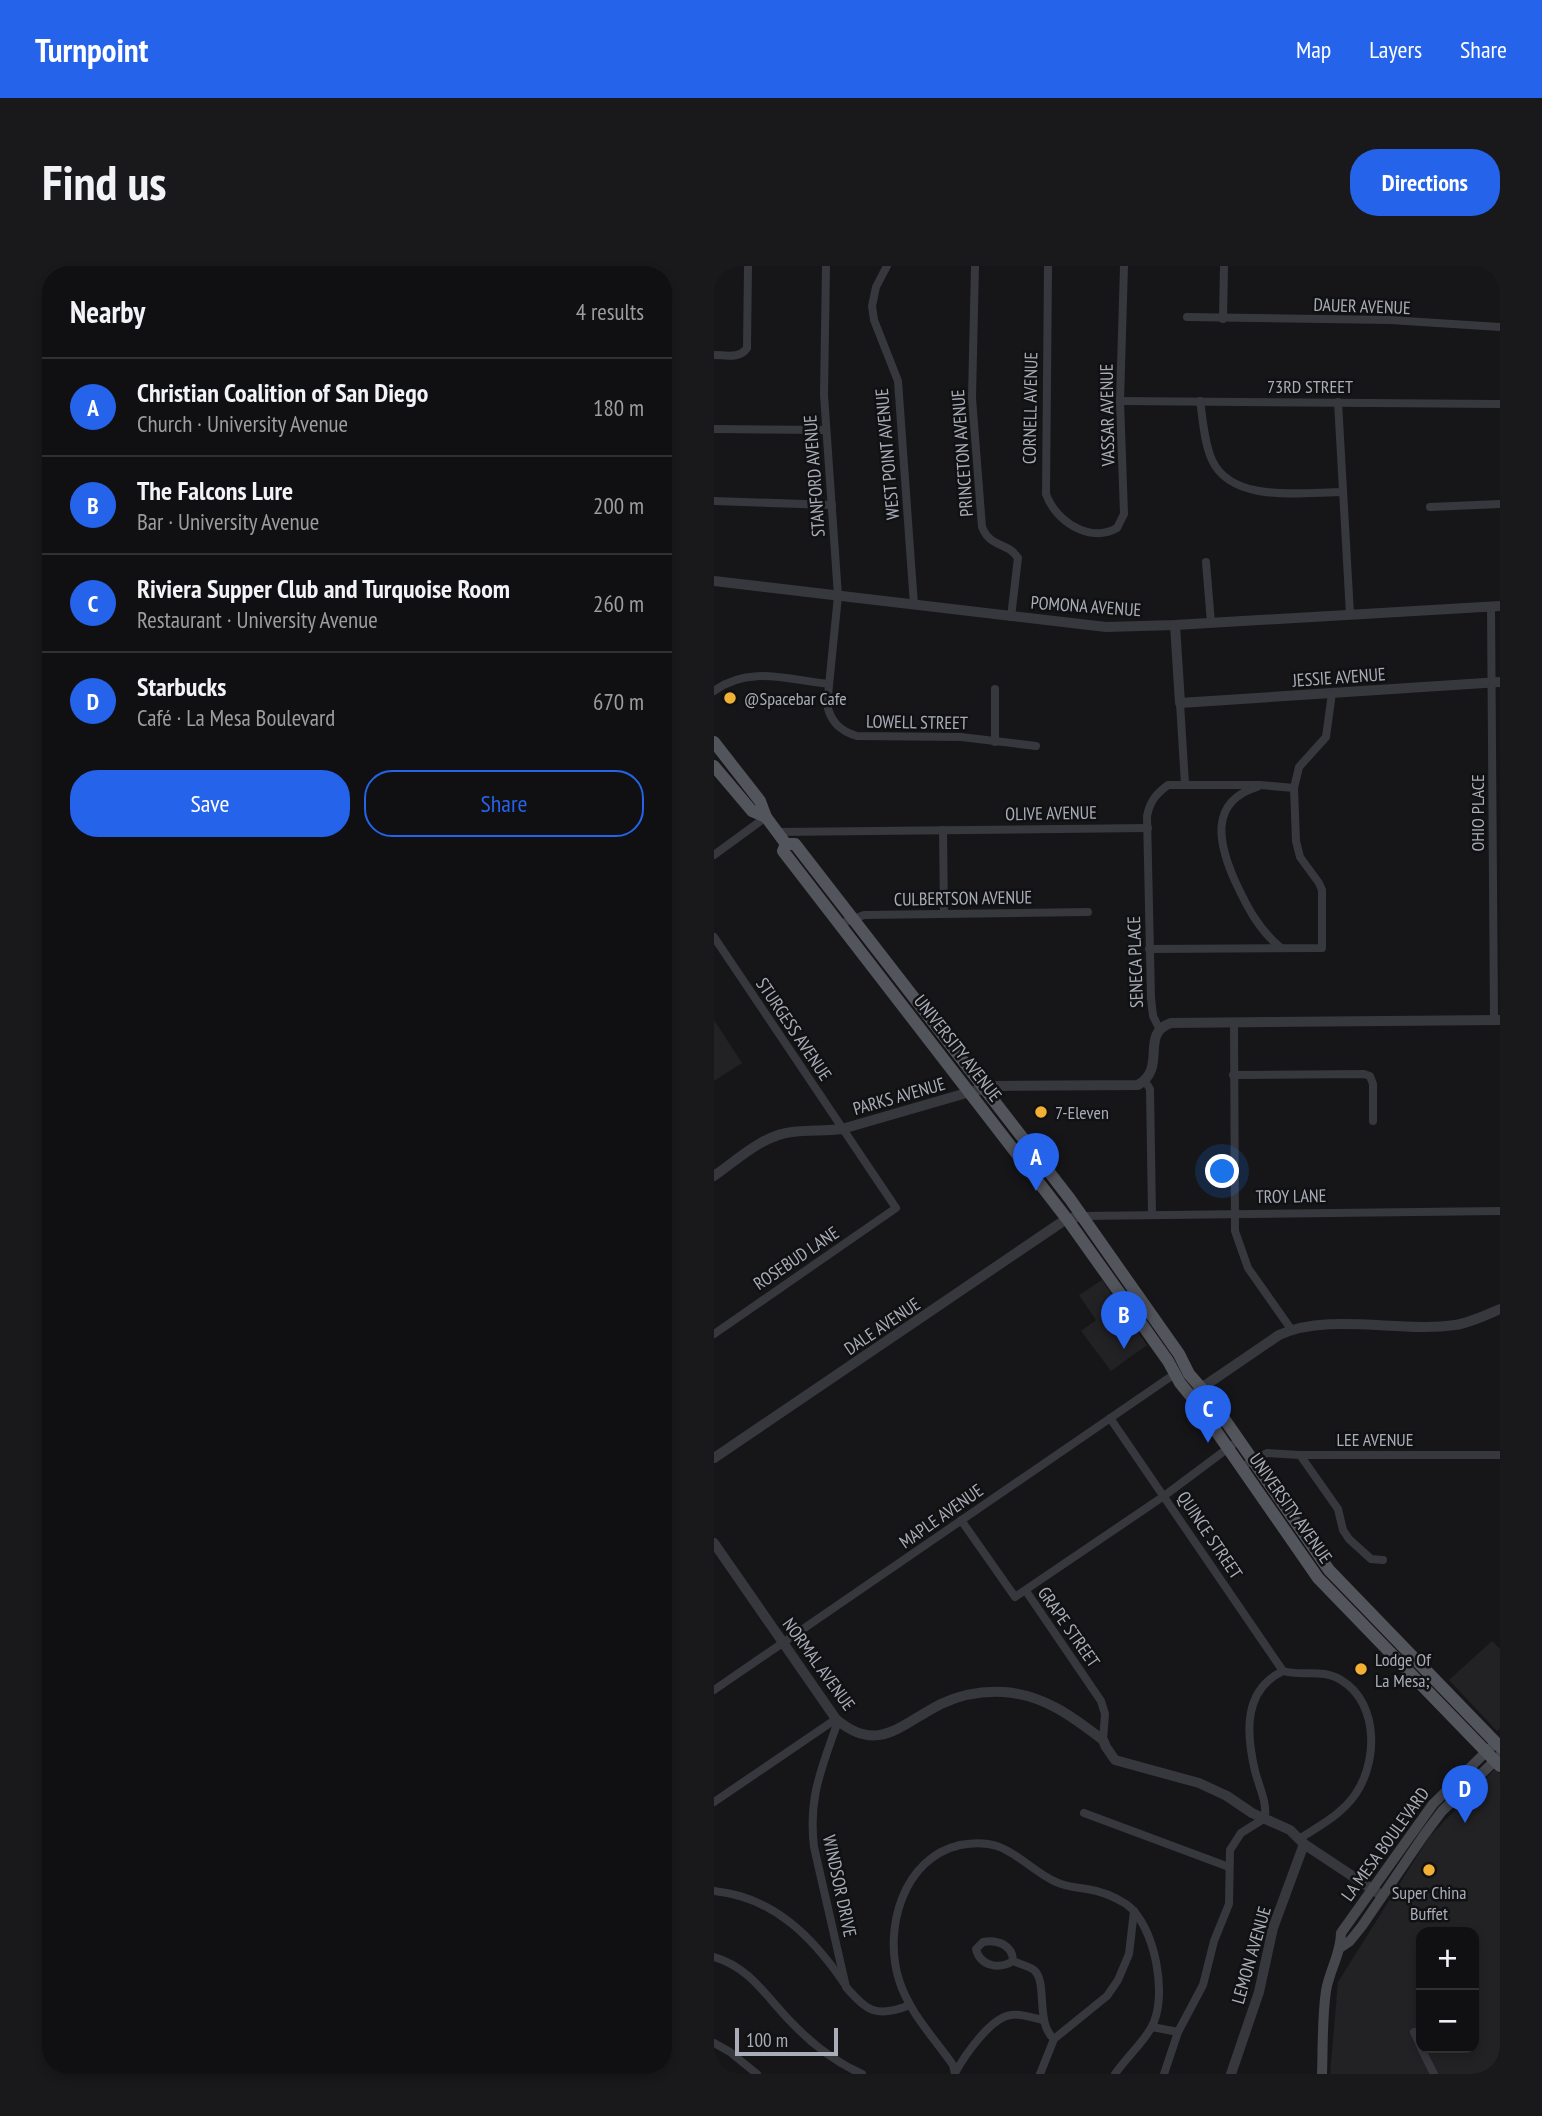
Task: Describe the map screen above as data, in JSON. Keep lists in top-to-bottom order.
{
  "streets": {
    "main road": ["UNIVERSITY AVENUE", "LA MESA BOULEVARD"],
    "street": [
      "DAUER AVENUE",
      "73RD STREET",
      "CORNELL AVENUE",
      "VASSAR AVENUE",
      "PRINCETON AVENUE",
      "WEST POINT AVENUE",
      "STANFORD AVENUE",
      "POMONA AVENUE",
      "JESSIE AVENUE",
      "LOWELL STREET",
      "OLIVE AVENUE",
      "OHIO PLACE",
      "CULBERTSON AVENUE",
      "SENECA PLACE",
      "STURGESS AVENUE",
      "PARKS AVENUE",
      "TROY LANE",
      "ROSEBUD LANE",
      "DALE AVENUE",
      "LEE AVENUE",
      "MAPLE AVENUE",
      "QUINCE STREET",
      "GRAPE STREET",
      "NORMAL AVENUE",
      "WINDSOR DRIVE",
      "LEMON AVENUE"
    ]
  },
  "crossings": [
    ["73RD STREET", "VASSAR AVENUE"],
    ["CORNELL AVENUE", "VASSAR AVENUE"],
    ["PRINCETON AVENUE", "POMONA AVENUE"],
    ["WEST POINT AVENUE", "POMONA AVENUE"],
    ["STANFORD AVENUE", "POMONA AVENUE"],
    ["STANFORD AVENUE", "LOWELL STREET"],
    ["POMONA AVENUE", "OHIO PLACE"],
    ["JESSIE AVENUE", "OHIO PLACE"],
    ["OLIVE AVENUE", "SENECA PLACE"],
    ["OLIVE AVENUE", "UNIVERSITY AVENUE"],
    ["CULBERTSON AVENUE", "UNIVERSITY AVENUE"],
    ["SENECA PLACE", "PARKS AVENUE"],
    ["SENECA PLACE", "TROY LANE"],
    ["STURGESS AVENUE", "PARKS AVENUE"],
    ["STURGESS AVENUE", "ROSEBUD LANE"],
    ["UNIVERSITY AVENUE", "PARKS AVENUE"],
    ["UNIVERSITY AVENUE", "TROY LANE"],
    ["UNIVERSITY AVENUE", "DALE AVENUE"],
    ["UNIVERSITY AVENUE", "LEE AVENUE"],
    ["UNIVERSITY AVENUE", "MAPLE AVENUE"],
    ["UNIVERSITY AVENUE", "LA MESA BOULEVARD"],
    ["MAPLE AVENUE", "QUINCE STREET"],
    ["MAPLE AVENUE", "GRAPE STREET"],
    ["MAPLE AVENUE", "NORMAL AVENUE"],
    ["QUINCE STREET", "NORMAL AVENUE"],
    ["QUINCE STREET", "LEMON AVENUE"],
    ["GRAPE STREET", "NORMAL AVENUE"],
    ["NORMAL AVENUE", "LA MESA BOULEVARD"],
    ["NORMAL AVENUE", "WINDSOR DRIVE"],
    ["NORMAL AVENUE", "LEMON AVENUE"]
  ],
  "places": [
    "@Spacebar Cafe",
    "7-Eleven",
    "Lodge Of La Mesa;",
    "Super China Buffet"
  ],
  "scale_bar": "100 m",
  "page": {
    "header": "Turnpoint",
    "nav": ["Map", "Layers", "Share"],
    "buttons": [
      "Directions",
      ["Save", "Share"]
    ],
    "title": "Find us",
    "heading": ["Nearby", "4 results"],
    "list": [
      {
        "mark": "A",
        "name": "Christian Coalition of San Diego",
        "note": "Church · University Avenue",
        "value": "180 m"
      },
      {
        "mark": "B",
        "name": "The Falcons Lure",
        "note": "Bar · University Avenue",
        "value": "200 m"
      },
      {
        "mark": "C",
        "name": "Riviera Supper Club and Turquoise Room",
        "note": "Restaurant · University Avenue",
        "value": "260 m"
      },
      {
        "mark": "D",
        "name": "Starbucks",
        "note": "Café · La Mesa Boulevard",
        "value": "670 m"
      }
    ],
    "pins": [
      "A",
      "B",
      "C",
      "D"
    ],
    "map_buttons": ["+", "−"],
    "scale": "100 m"
  }
}
